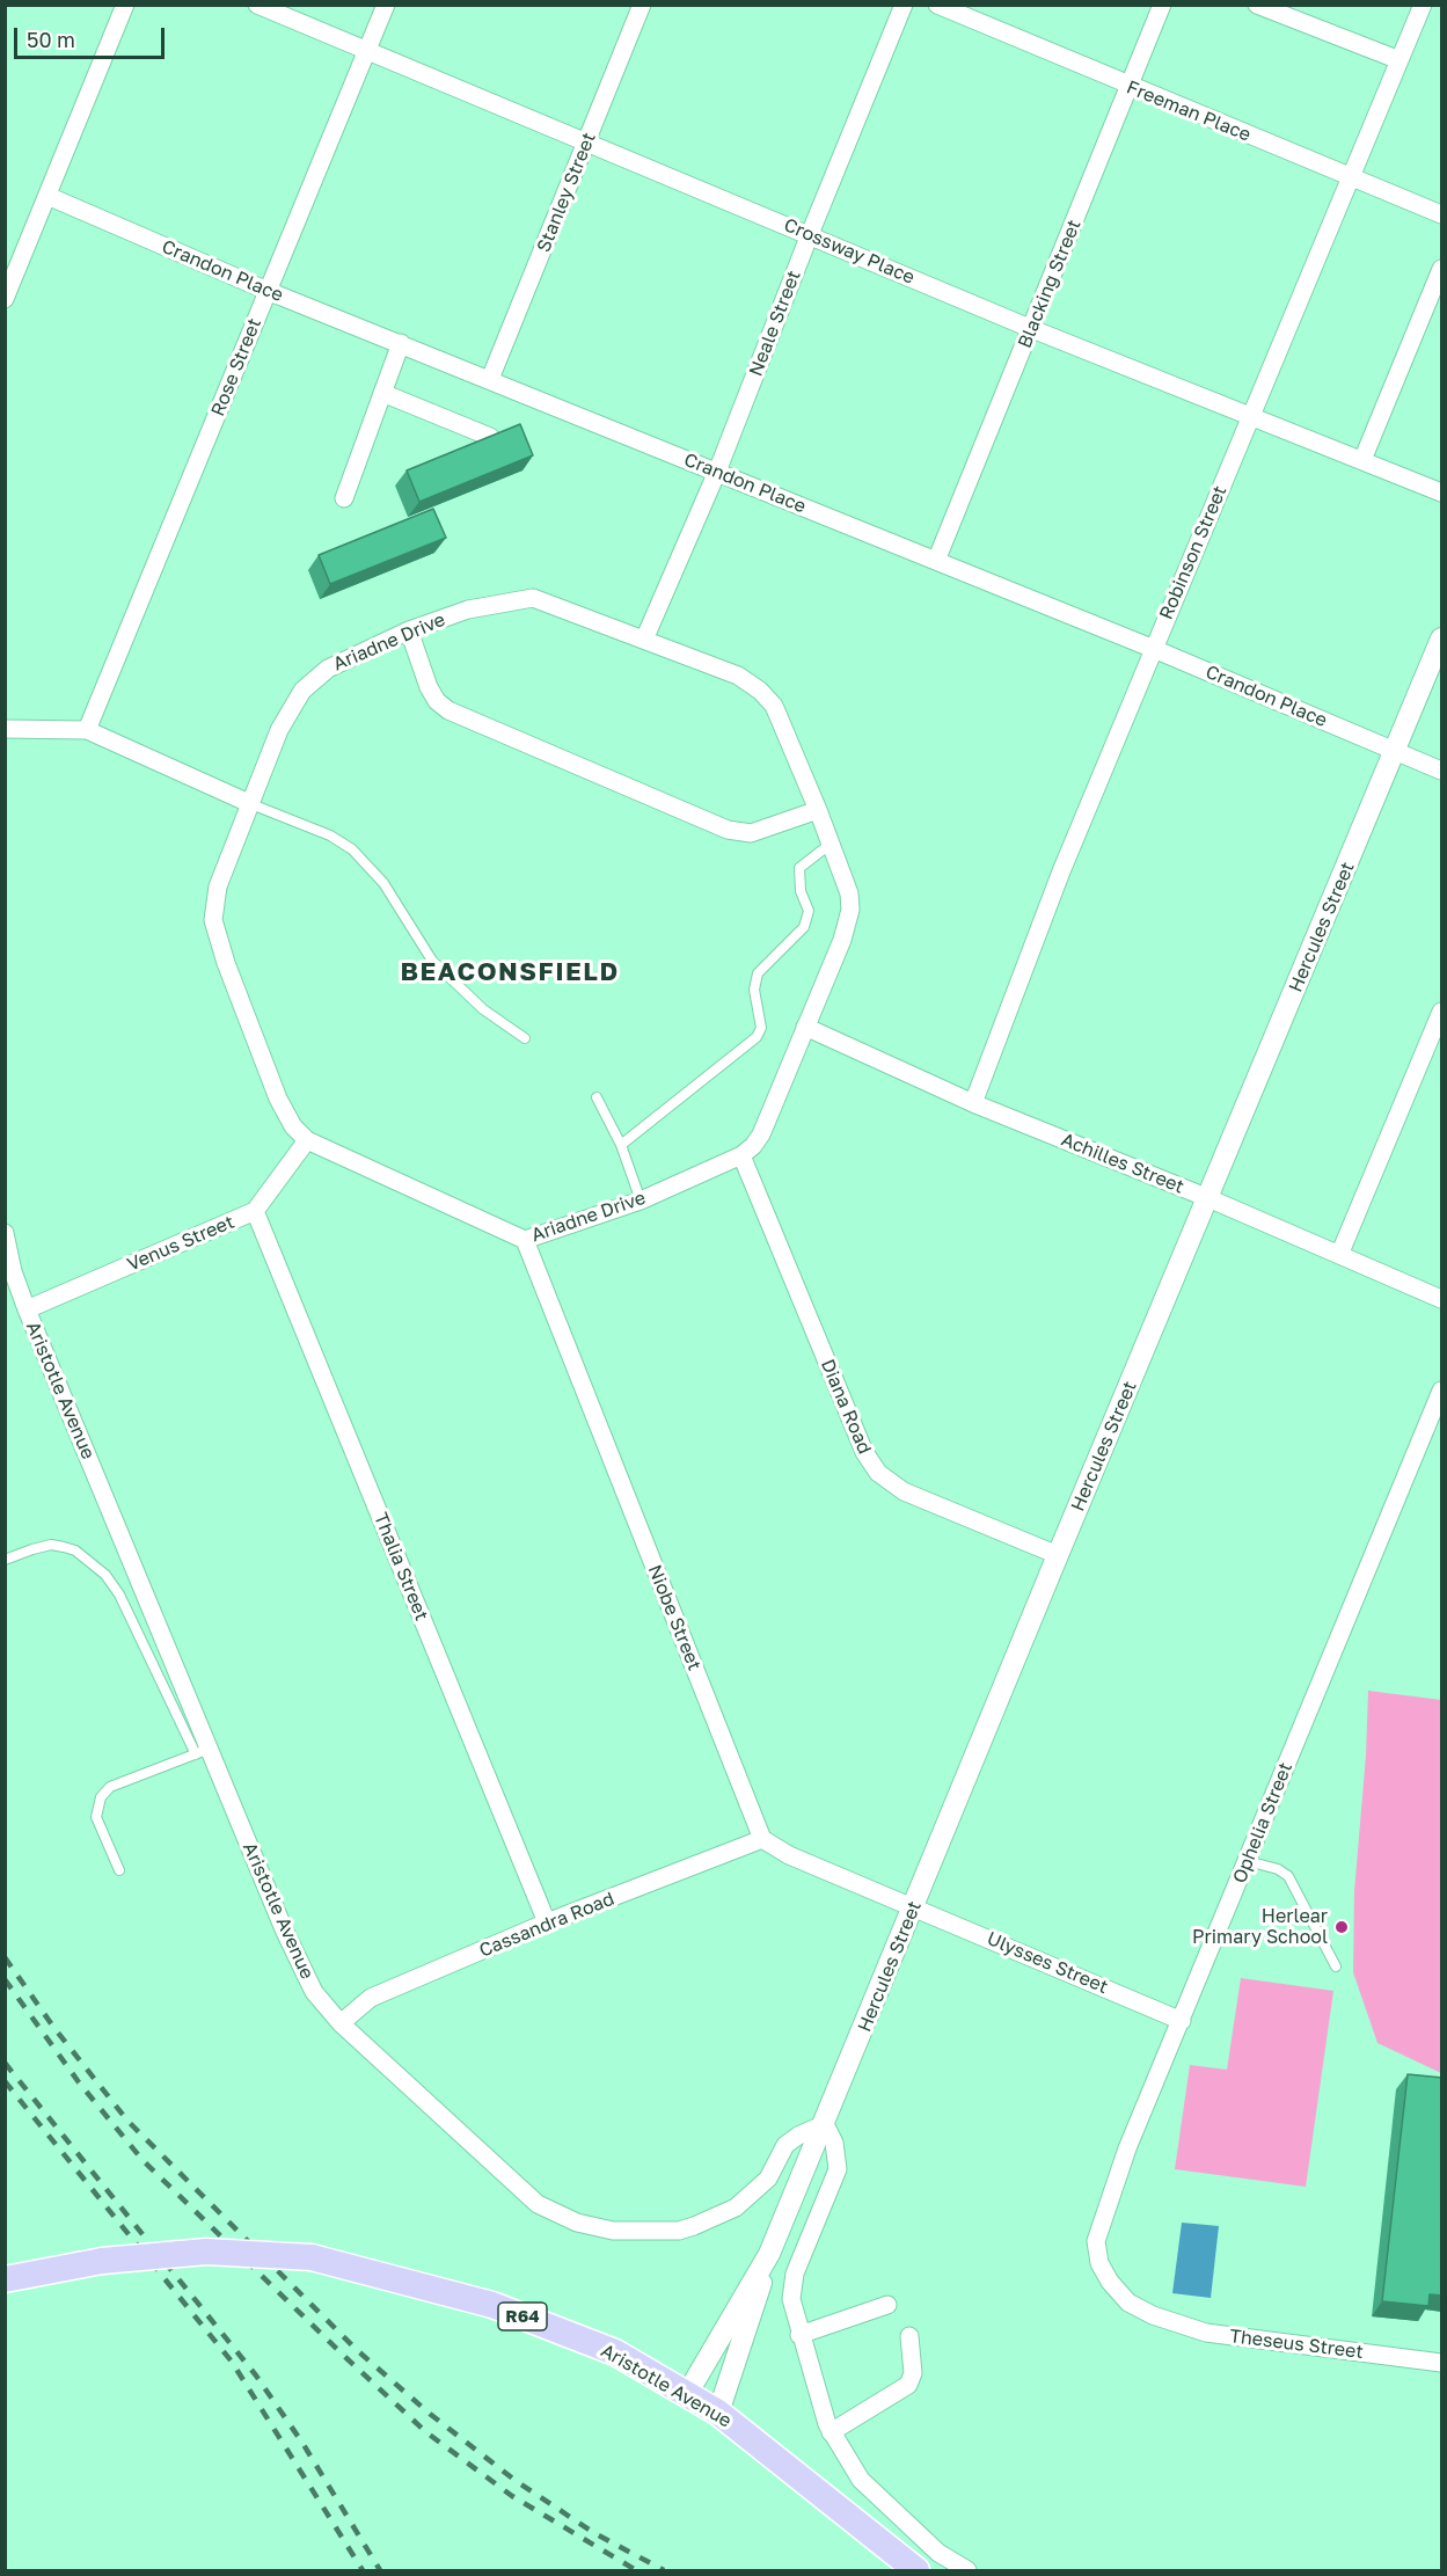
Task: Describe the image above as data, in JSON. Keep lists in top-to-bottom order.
{
  "streets": {
    "main road": ["Aristotle Avenue", "R64"],
    "street": [
      "Freeman Place",
      "Stanley Street",
      "Crossway Place",
      "Crandon Place",
      "Blacking Street",
      "Neale Street",
      "Rose Street",
      "Robinson Street",
      "Ariadne Drive",
      "Hercules Street",
      "Achilles Street",
      "Venus Street",
      "Diana Road",
      "Thalia Street",
      "Niobe Street",
      "Ophelia Street",
      "Cassandra Road",
      "Ulysses Street",
      "Theseus Street"
    ]
  },
  "crossings": [
    ["Freeman Place", "Blacking Street"],
    ["Freeman Place", "Robinson Street"],
    ["Stanley Street", "Crossway Place"],
    ["Stanley Street", "Crandon Place"],
    ["Crossway Place", "Blacking Street"],
    ["Crossway Place", "Neale Street"],
    ["Crossway Place", "Rose Street"],
    ["Crossway Place", "Robinson Street"],
    ["Crandon Place", "Blacking Street"],
    ["Crandon Place", "Neale Street"],
    ["Crandon Place", "Rose Street"],
    ["Crandon Place", "Robinson Street"],
    ["Crandon Place", "Hercules Street"],
    ["Neale Street", "Ariadne Drive"],
    ["Robinson Street", "Achilles Street"],
    ["Ariadne Drive", "Achilles Street"],
    ["Ariadne Drive", "Venus Street"],
    ["Ariadne Drive", "Diana Road"],
    ["Ariadne Drive", "Niobe Street"],
    ["Hercules Street", "Achilles Street"],
    ["Hercules Street", "Aristotle Avenue"],
    ["Hercules Street", "Diana Road"],
    ["Hercules Street", "Ulysses Street"],
    ["Venus Street", "Aristotle Avenue"],
    ["Venus Street", "Thalia Street"],
    ["Aristotle Avenue", "Cassandra Road"],
    ["Thalia Street", "Cassandra Road"],
    ["Niobe Street", "Cassandra Road"],
    ["Ophelia Street", "Ulysses Street"],
    ["Ophelia Street", "Theseus Street"]
  ],
  "districts": ["BEACONSFIELD"],
  "places": ["Herlear Primary School"],
  "scale_bar": "50 m"
}
